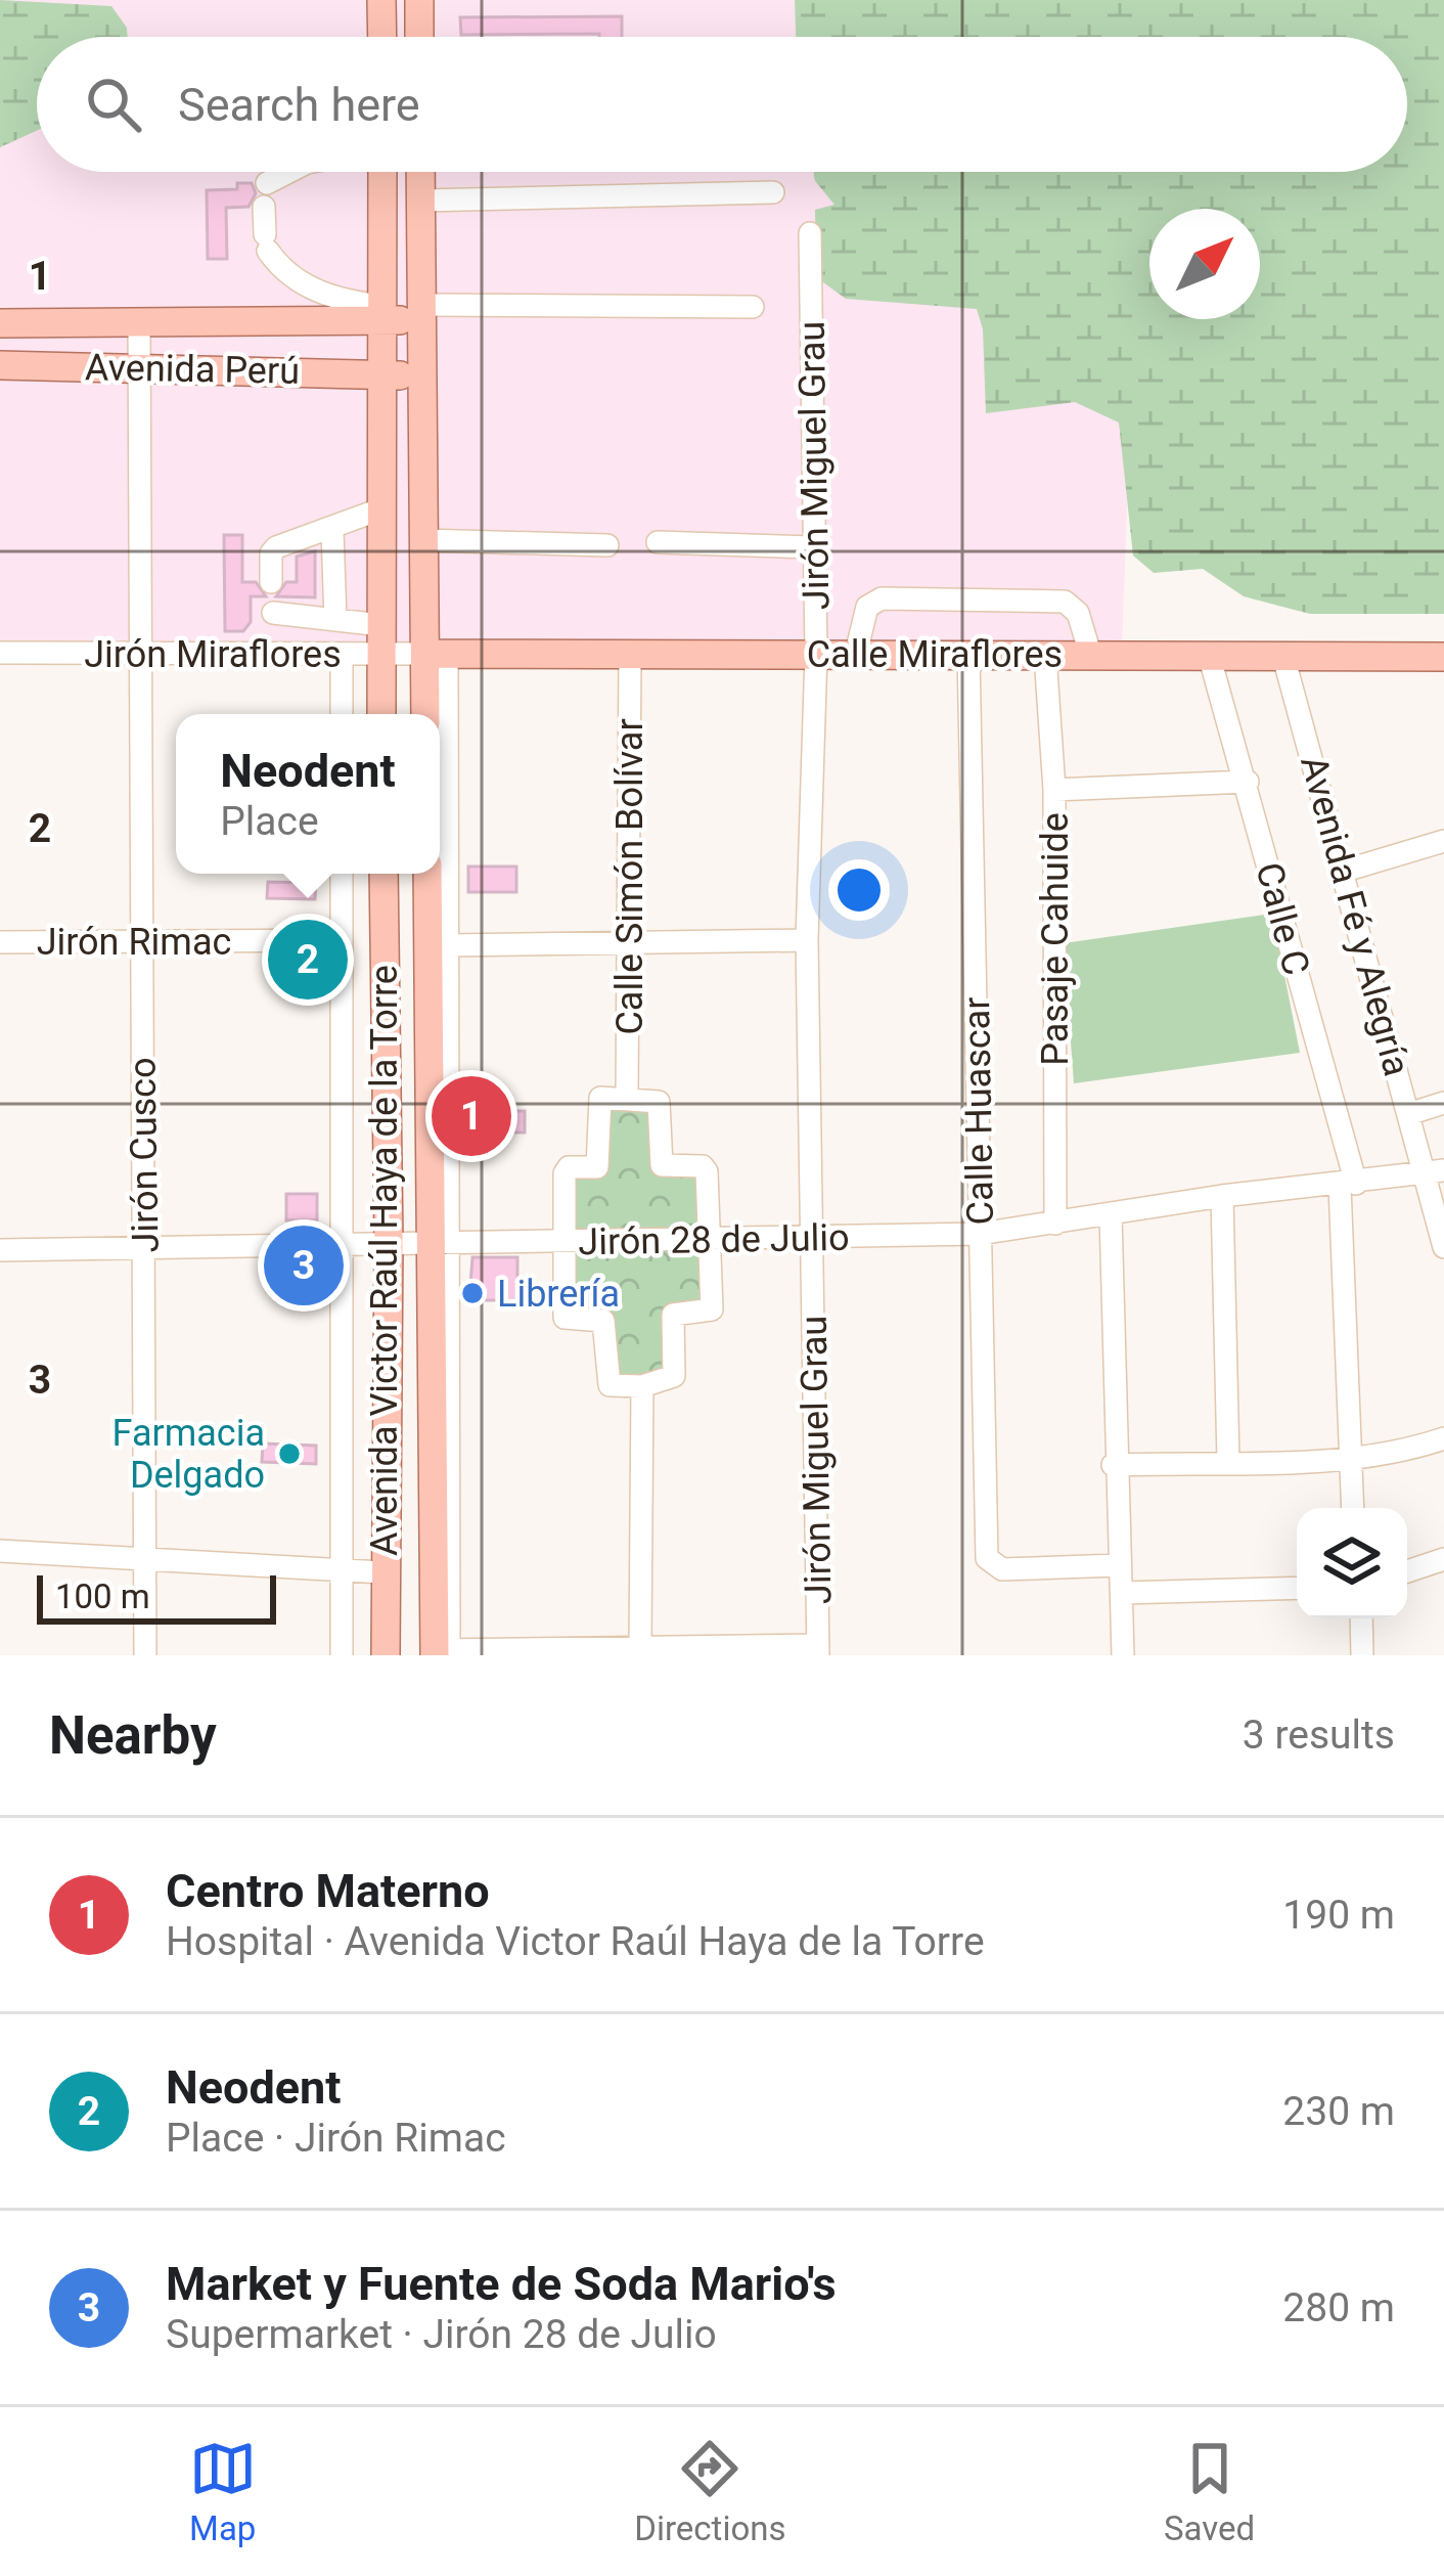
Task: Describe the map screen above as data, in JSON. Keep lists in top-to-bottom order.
{
  "streets": {
    "main road": ["Avenida Perú", "Calle Miraflores", "Avenida Victor Raúl Haya de la Torre"],
    "street": [
      "Jirón Miguel Grau",
      "Jirón Miraflores",
      "Calle Simón Bolívar",
      "Avenida Fé y Alegría",
      "Calle C",
      "Pasaje Cahuide",
      "Jirón Rimac",
      "Calle Huascar",
      "Jirón Cusco",
      "Jirón 28 de Julio"
    ]
  },
  "crossings": [
    ["Avenida Perú", "Jirón Cusco"],
    ["Jirón Miguel Grau", "Calle Miraflores"],
    ["Jirón Miguel Grau", "Jirón 28 de Julio"],
    ["Jirón Miraflores", "Calle Miraflores"],
    ["Jirón Miraflores", "Jirón Cusco"],
    ["Calle Miraflores", "Calle Simón Bolívar"],
    ["Calle Miraflores", "Avenida Fé y Alegría"],
    ["Calle Miraflores", "Calle C"],
    ["Calle Miraflores", "Pasaje Cahuide"],
    ["Calle Miraflores", "Calle Huascar"],
    ["Avenida Fé y Alegría", "Jirón 28 de Julio"],
    ["Calle C", "Jirón 28 de Julio"],
    ["Pasaje Cahuide", "Jirón 28 de Julio"],
    ["Jirón Rimac", "Jirón Cusco"],
    ["Calle Huascar", "Jirón 28 de Julio"],
    ["Jirón Cusco", "Jirón 28 de Julio"],
    ["Jirón 28 de Julio", "Avenida Victor Raúl Haya de la Torre"]
  ],
  "places": ["Librería", "Farmacia Delgado"],
  "scale_bar": "100 m",
  "north": "top right",
  "page": {
    "search": "Search here",
    "popup": ["Neodent", "Place"],
    "pins": ["2", "1", "3"],
    "scale": "100 m",
    "heading": ["Nearby", "3 results"],
    "list": [
      {
        "mark": "1",
        "name": "Centro Materno",
        "note": "Hospital · Avenida Victor Raúl Haya de la Torre",
        "value": "190 m"
      },
      {
        "mark": "2",
        "name": "Neodent",
        "note": "Place · Jirón Rimac",
        "value": "230 m"
      },
      {
        "mark": "3",
        "name": "Market y Fuente de Soda Mario's",
        "note": "Supermarket · Jirón 28 de Julio",
        "value": "280 m"
      }
    ],
    "nav": ["Map", "Directions", "Saved"]
  },
  "grid": {
    "rows": ["1", "2", "3"]
  }
}
